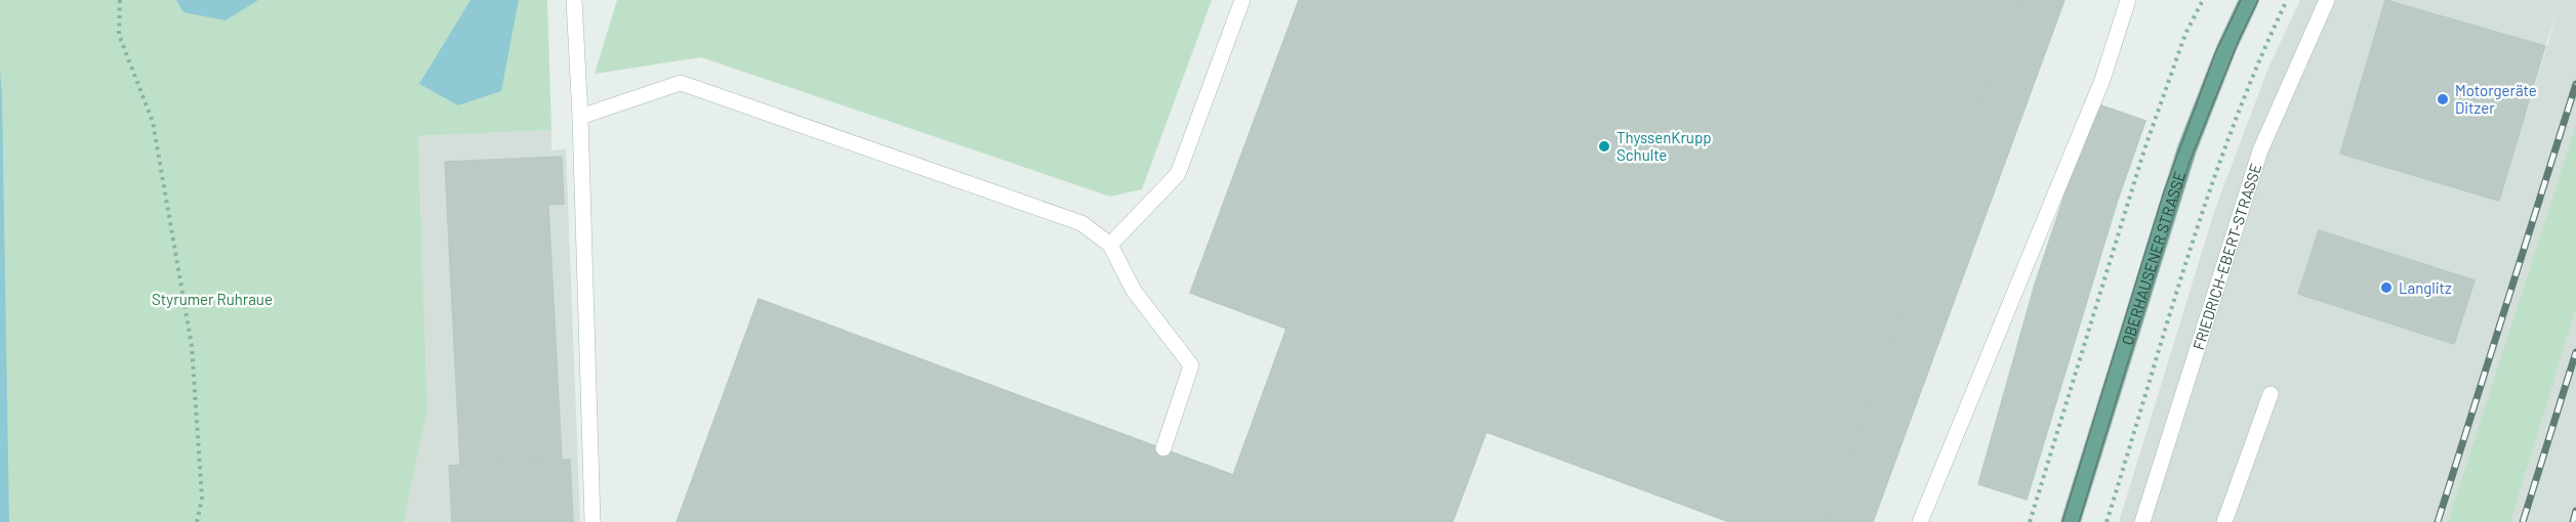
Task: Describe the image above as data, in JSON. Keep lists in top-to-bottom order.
{
  "streets": {
    "main road": ["OBERHAUSENER STRASSE"],
    "lane": ["FRIEDRICH-EBERT-STRASSE"]
  },
  "parks": ["Styrumer Ruhraue"],
  "places": ["Motorgeräte Ditzer", "ThyssenKrupp Schulte", "Langlitz"]
}
